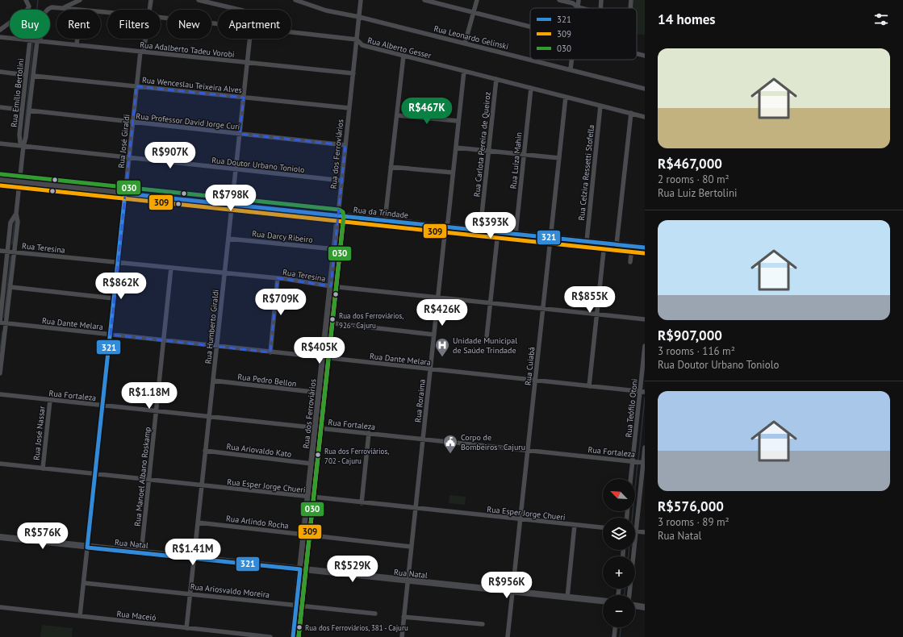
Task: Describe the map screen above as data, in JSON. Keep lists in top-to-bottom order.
{
  "streets": {
    "street": [
      "Rua Leonardo Gelinski",
      "Rua Alberto Gesser",
      "Rua Adalberto Tadeu Vorobi",
      "Rua Wenceslau Teixeira Alves",
      "Rua Emílio Bertolini",
      "Rua Professor David Jorge Curi",
      "Rua José Giraldi",
      "Rua Carlota Pereira de Queiroz",
      "Rua dos Ferroviários",
      "Rua Luíza Mahin",
      "Rua Doutor Urbano Toniolo",
      "Rua Celzira Ressetti Stofella",
      "Rua da Trindade",
      "Rua Darcy Ribeiro",
      "Rua Teresina",
      "Rua Dante Melara",
      "Rua Humberto Giraldi",
      "Rua Cuiabá",
      "Rua Pedro Bellon",
      "Rua Fortaleza",
      "Rua Roraima",
      "Rua Teófilo Otoni",
      "Rua José Nassar",
      "Rua Ariovaldo Kato",
      "Rua Manoel Albano Roskamp",
      "Rua Esper Jorge Chueri",
      "Rua Arlindo Rocha",
      "Rua Natal",
      "Rua Ariosvaldo Moreira",
      "Rua Maceió"
    ]
  },
  "crossings": [
    ["Rua Leonardo Gelinski", "Rua dos Ferroviários"],
    ["Rua Alberto Gesser", "Rua Emílio Bertolini"],
    ["Rua Alberto Gesser", "Rua Carlota Pereira de Queiroz"],
    ["Rua Alberto Gesser", "Rua dos Ferroviários"],
    ["Rua Alberto Gesser", "Rua Luíza Mahin"],
    ["Rua Alberto Gesser", "Rua Celzira Ressetti Stofella"],
    ["Rua Alberto Gesser", "Rua Cuiabá"],
    ["Rua Alberto Gesser", "Rua Roraima"],
    ["Rua Adalberto Tadeu Vorobi", "Rua Emílio Bertolini"],
    ["Rua Adalberto Tadeu Vorobi", "Rua José Giraldi"],
    ["Rua Adalberto Tadeu Vorobi", "Rua dos Ferroviários"],
    ["Rua Adalberto Tadeu Vorobi", "Rua Humberto Giraldi"],
    ["Rua Wenceslau Teixeira Alves", "Rua Emílio Bertolini"],
    ["Rua Wenceslau Teixeira Alves", "Rua José Giraldi"],
    ["Rua Wenceslau Teixeira Alves", "Rua dos Ferroviários"],
    ["Rua Wenceslau Teixeira Alves", "Rua Humberto Giraldi"],
    ["Rua Emílio Bertolini", "Rua Professor David Jorge Curi"],
    ["Rua Emílio Bertolini", "Rua Doutor Urbano Toniolo"],
    ["Rua Emílio Bertolini", "Rua da Trindade"],
    ["Rua Emílio Bertolini", "Rua Teresina"],
    ["Rua Emílio Bertolini", "Rua Dante Melara"],
    ["Rua Professor David Jorge Curi", "Rua José Giraldi"],
    ["Rua Professor David Jorge Curi", "Rua dos Ferroviários"],
    ["Rua Professor David Jorge Curi", "Rua Humberto Giraldi"],
    ["Rua José Giraldi", "Rua Doutor Urbano Toniolo"],
    ["Rua José Giraldi", "Rua da Trindade"],
    ["Rua José Giraldi", "Rua Teresina"],
    ["Rua José Giraldi", "Rua Dante Melara"],
    ["Rua José Giraldi", "Rua Fortaleza"],
    ["Rua José Giraldi", "Rua Esper Jorge Chueri"],
    ["Rua José Giraldi", "Rua Natal"],
    ["Rua José Giraldi", "Rua Ariosvaldo Moreira"],
    ["Rua José Giraldi", "Rua Maceió"],
    ["Rua Carlota Pereira de Queiroz", "Rua da Trindade"],
    ["Rua dos Ferroviários", "Rua Doutor Urbano Toniolo"],
    ["Rua dos Ferroviários", "Rua da Trindade"],
    ["Rua dos Ferroviários", "Rua Darcy Ribeiro"],
    ["Rua dos Ferroviários", "Rua Teresina"],
    ["Rua dos Ferroviários", "Rua Dante Melara"],
    ["Rua dos Ferroviários", "Rua Pedro Bellon"],
    ["Rua dos Ferroviários", "Rua Fortaleza"],
    ["Rua dos Ferroviários", "Rua Ariovaldo Kato"],
    ["Rua dos Ferroviários", "Rua Esper Jorge Chueri"],
    ["Rua dos Ferroviários", "Rua Arlindo Rocha"],
    ["Rua dos Ferroviários", "Rua Natal"],
    ["Rua dos Ferroviários", "Rua Ariosvaldo Moreira"],
    ["Rua Luíza Mahin", "Rua da Trindade"],
    ["Rua Doutor Urbano Toniolo", "Rua Humberto Giraldi"],
    ["Rua Celzira Ressetti Stofella", "Rua da Trindade"],
    ["Rua da Trindade", "Rua Humberto Giraldi"],
    ["Rua da Trindade", "Rua Cuiabá"],
    ["Rua da Trindade", "Rua Roraima"],
    ["Rua Darcy Ribeiro", "Rua Humberto Giraldi"],
    ["Rua Teresina", "Rua Humberto Giraldi"],
    ["Rua Teresina", "Rua Cuiabá"],
    ["Rua Teresina", "Rua Roraima"],
    ["Rua Teresina", "Rua Manoel Albano Roskamp"],
    ["Rua Dante Melara", "Rua Humberto Giraldi"],
    ["Rua Dante Melara", "Rua Cuiabá"],
    ["Rua Dante Melara", "Rua Roraima"],
    ["Rua Dante Melara", "Rua Teófilo Otoni"],
    ["Rua Dante Melara", "Rua Manoel Albano Roskamp"],
    ["Rua Humberto Giraldi", "Rua Pedro Bellon"],
    ["Rua Humberto Giraldi", "Rua Fortaleza"],
    ["Rua Humberto Giraldi", "Rua Ariovaldo Kato"],
    ["Rua Humberto Giraldi", "Rua Esper Jorge Chueri"],
    ["Rua Humberto Giraldi", "Rua Arlindo Rocha"],
    ["Rua Humberto Giraldi", "Rua Natal"],
    ["Rua Humberto Giraldi", "Rua Ariosvaldo Moreira"],
    ["Rua Humberto Giraldi", "Rua Maceió"],
    ["Rua Cuiabá", "Rua Fortaleza"],
    ["Rua Cuiabá", "Rua Esper Jorge Chueri"],
    ["Rua Cuiabá", "Rua Natal"],
    ["Rua Fortaleza", "Rua Roraima"],
    ["Rua Fortaleza", "Rua Teófilo Otoni"],
    ["Rua Fortaleza", "Rua José Nassar"],
    ["Rua Fortaleza", "Rua Manoel Albano Roskamp"],
    ["Rua Roraima", "Rua Esper Jorge Chueri"],
    ["Rua Roraima", "Rua Arlindo Rocha"],
    ["Rua Roraima", "Rua Natal"],
    ["Rua José Nassar", "Rua Esper Jorge Chueri"],
    ["Rua Manoel Albano Roskamp", "Rua Esper Jorge Chueri"],
    ["Rua Manoel Albano Roskamp", "Rua Natal"]
  ],
  "places": {
    "other": ["Rua dos Ferroviários, 926 - Cajuru", "Rua dos Ferroviários, 702 - Cajuru", "Rua dos Ferroviários, 381 - Cajuru"],
    "hospital": ["Unidade Municipal de Saúde Trindade"],
    "public building": ["Corpo de Bombeiros - Cajuru"]
  },
  "lines": ["transit line 030", "transit line 309", "transit line 321"],
  "legend": ["321", "309", "030"],
  "north": "top left",
  "page": {
    "heading": "14 homes",
    "chip": [
      "Buy",
      "Rent",
      "Filters",
      "New",
      "Apartment"
    ],
    "list": [
      {
        "name": "R$467,000",
        "note": "2 rooms · 80 m² · Rua Luiz Bertolini"
      },
      {
        "name": "R$907,000",
        "note": "3 rooms · 116 m² · Rua Doutor Urbano Toniolo"
      },
      {
        "name": "R$576,000",
        "note": "3 rooms · 89 m² · Rua Natal"
      }
    ],
    "price": [
      "R$467K",
      "R$907K",
      "R$798K",
      "R$393K",
      "R$862K",
      "R$855K",
      "R$709K",
      "R$426K",
      "R$405K",
      "R$1.18M",
      "R$576K",
      "R$1.41M",
      "R$529K",
      "R$956K"
    ],
    "map_buttons": ["+", "−"]
  }
}
